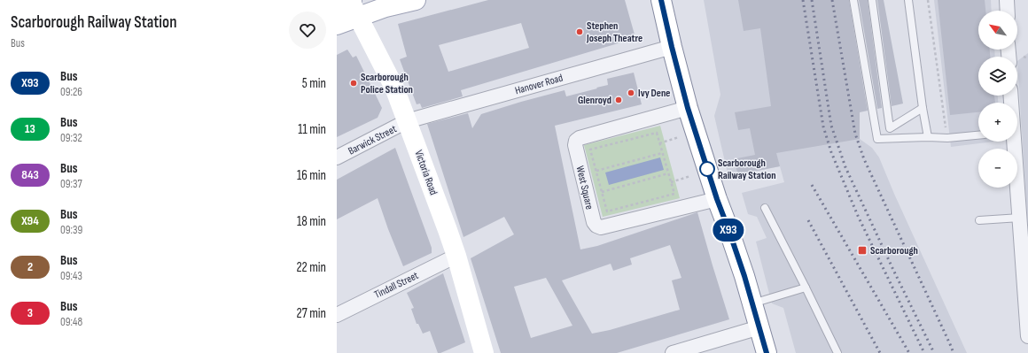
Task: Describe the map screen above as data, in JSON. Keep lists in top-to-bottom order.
{
  "streets": {
    "main road": ["Victoria Road"],
    "street": [
      "Hanover Road",
      "Barwick Street",
      "West Square",
      "Tindall Street"
    ]
  },
  "crossings": [
    ["Hanover Road", "Barwick Street"],
    ["Hanover Road", "Victoria Road"],
    ["Barwick Street", "Victoria Road"],
    ["Victoria Road", "Tindall Street"]
  ],
  "places": {
    "other": [
      "Stephen Joseph Theatre",
      "Scarborough Police Station",
      "Ivy Dene",
      "Glenroyd",
      "Scarborough Railway Station"
    ],
    "transit": ["Scarborough"]
  },
  "lines": ["bus line X93"],
  "north": "top left",
  "page": {
    "heading": ["Scarborough Railway Station", "Bus"],
    "on_map": "X93",
    "map_buttons": ["+", "−"],
    "list": [
      {
        "mark": "X93",
        "name": "Bus",
        "note": "09:26",
        "value": "5 min"
      },
      {
        "mark": "13",
        "name": "Bus",
        "note": "09:32",
        "value": "11 min"
      },
      {
        "mark": "843",
        "name": "Bus",
        "note": "09:37",
        "value": "16 min"
      },
      {
        "mark": "X94",
        "name": "Bus",
        "note": "09:39",
        "value": "18 min"
      },
      {
        "mark": "2",
        "name": "Bus",
        "note": "09:43",
        "value": "22 min"
      },
      {
        "mark": "3",
        "name": "Bus",
        "note": "09:48",
        "value": "27 min"
      }
    ]
  }
}
